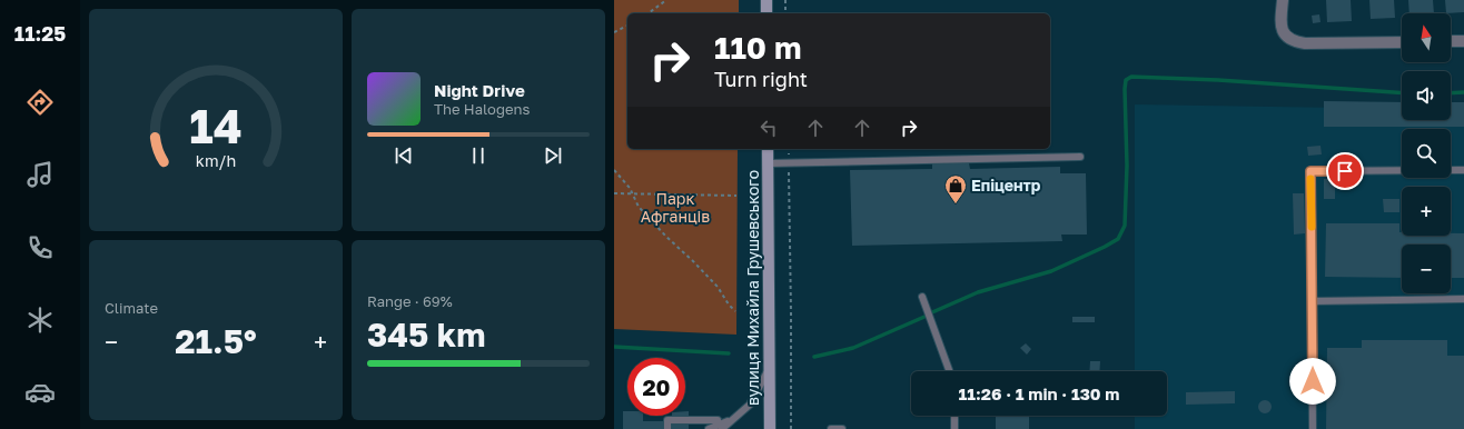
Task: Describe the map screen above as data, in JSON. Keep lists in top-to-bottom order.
{
  "streets": {
    "main road": ["вулиця Михайла Грушевського"]
  },
  "parks": ["Парк Афганців"],
  "places": {
    "shop": ["Епіцентр"]
  },
  "north": "top",
  "page": {
    "tabs": "11:25",
    "map_buttons": ["+", "−"],
    "turn": ["110 m", "Turn right"],
    "song": ["Night Drive", "The Halogens"],
    "tile": [
      "Climate",
      ["Range · 69%", "345 km"]
    ],
    "heat": ["−", "21.5°", "+"],
    "limit": "20",
    "trip": "11:26 · 1 min · 130 m",
    "gauge": ["14", "km/h"]
  }
}
